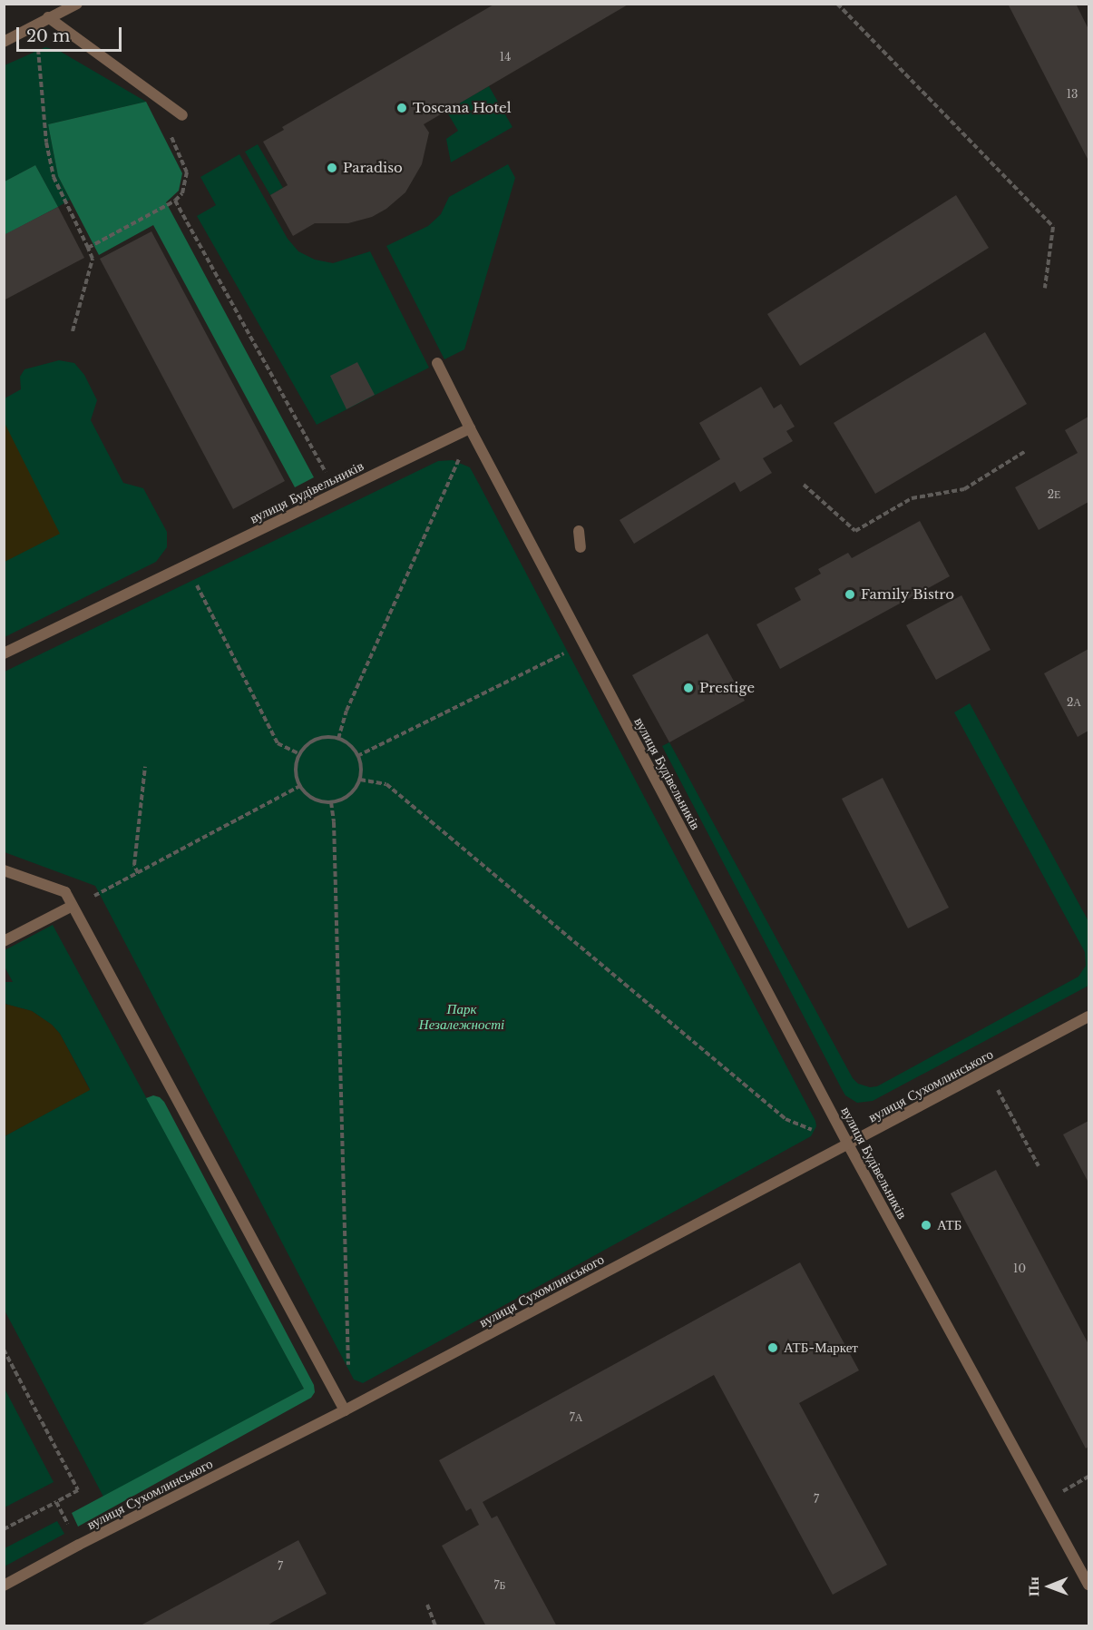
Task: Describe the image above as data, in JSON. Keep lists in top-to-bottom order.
{
  "streets": {
    "street": ["вулиця Будівельників", "вулиця Сухомлинського"]
  },
  "crossings": [
    ["вулиця Будівельників", "вулиця Сухомлинського"]
  ],
  "parks": ["Парк Незалежності"],
  "places": [
    "Toscana Hotel",
    "Paradiso",
    "Family Bistro",
    "Prestige",
    "АТБ",
    "АТБ-Маркет"
  ],
  "house_numbers": [
    "14",
    "13",
    "2Е",
    "2А",
    "10",
    "7А",
    "7",
    "7",
    "7Б"
  ],
  "scale_bar": "20 m",
  "north": "left"
}
